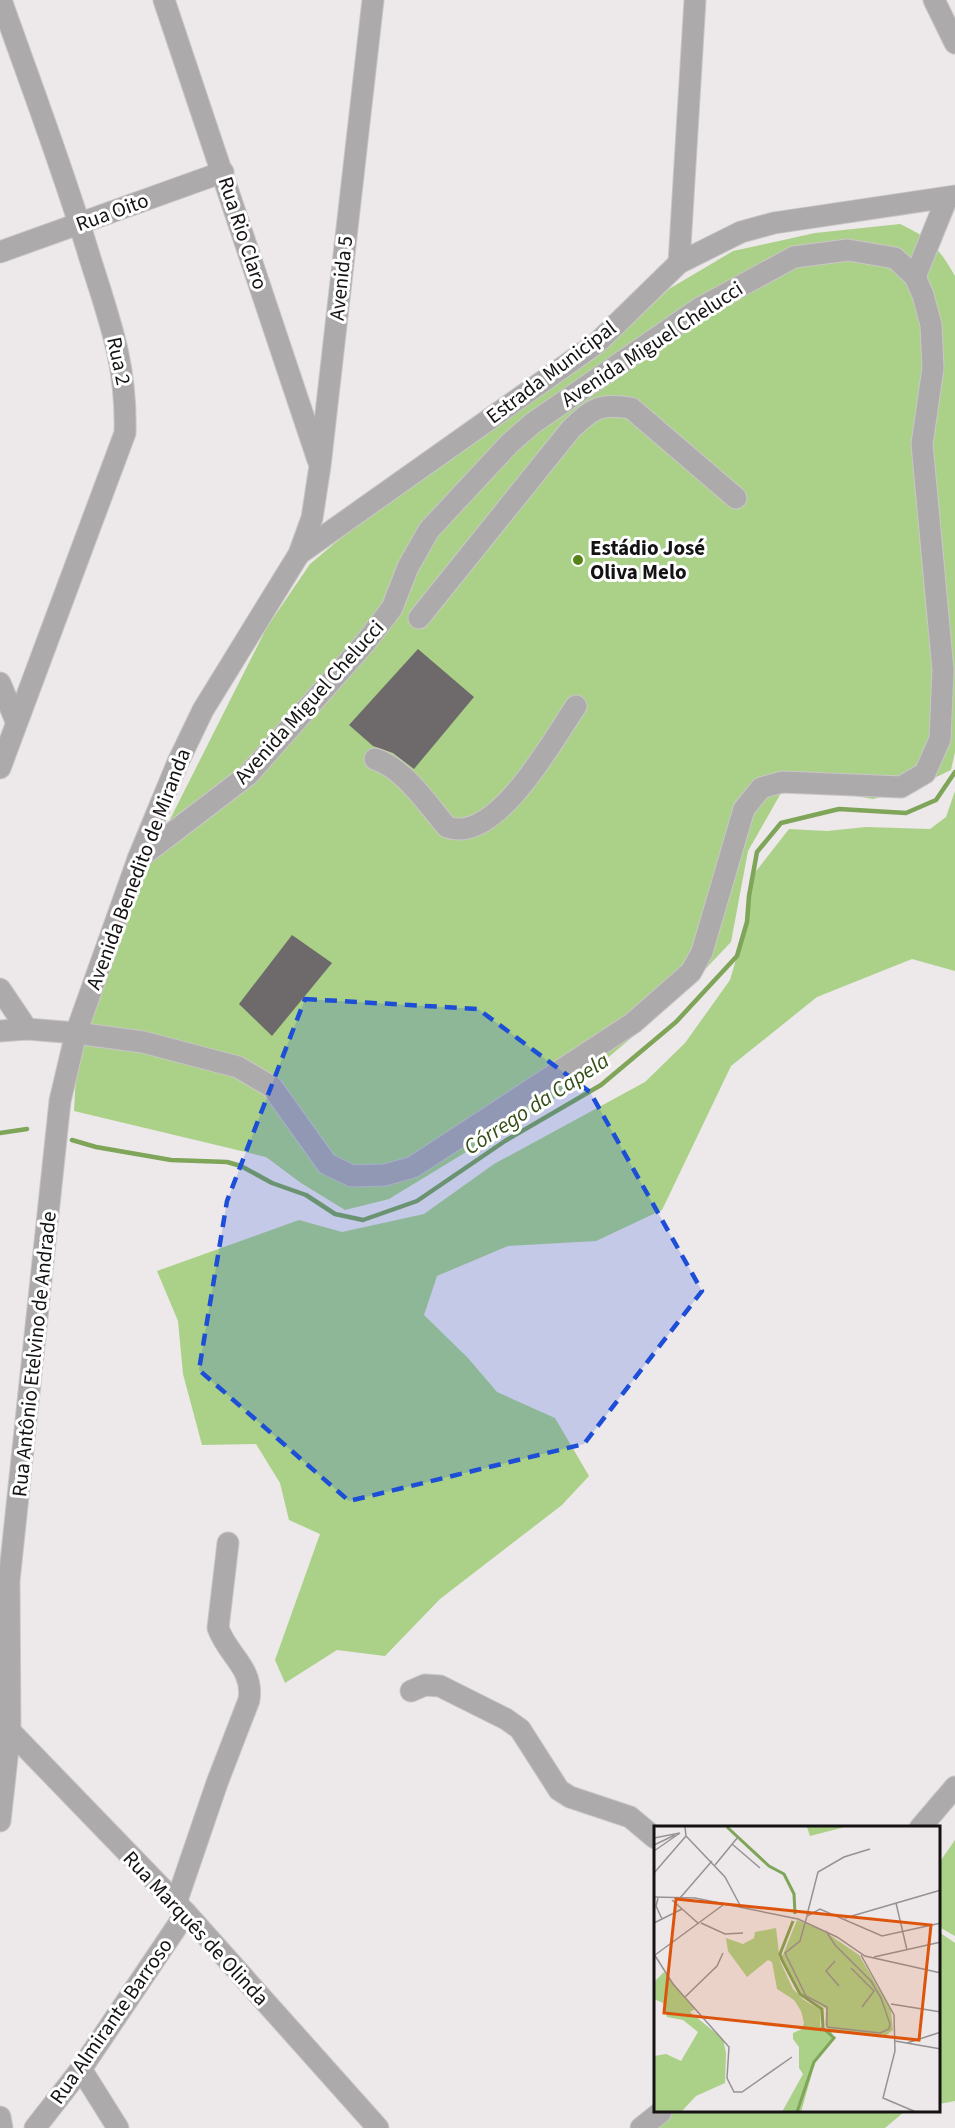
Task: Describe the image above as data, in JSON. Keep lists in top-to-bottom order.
{
  "streets": {
    "street": [
      "Rua Oito",
      "Rua Rio Claro",
      "Avenida 5",
      "Avenida Miguel Chelucci",
      "Rua 2",
      "Estrada Municipal",
      "Avenida Benedito de Miranda",
      "Rua Antônio Etelvino de Andrade",
      "Rua Marquês de Olinda",
      "Rua Almirante Barroso"
    ]
  },
  "crossings": [
    ["Rua Oito", "Rua Rio Claro"],
    ["Rua Oito", "Rua 2"],
    ["Rua Rio Claro", "Avenida 5"],
    ["Avenida 5", "Estrada Municipal"],
    ["Avenida 5", "Avenida Benedito de Miranda"],
    ["Avenida Miguel Chelucci", "Avenida Benedito de Miranda"],
    ["Estrada Municipal", "Avenida Benedito de Miranda"],
    ["Avenida Benedito de Miranda", "Rua Antônio Etelvino de Andrade"],
    ["Rua Antônio Etelvino de Andrade", "Rua Marquês de Olinda"],
    ["Rua Marquês de Olinda", "Rua Almirante Barroso"]
  ],
  "water": ["Córrego da Capela"],
  "places": ["Estádio José Oliva Melo"]
}
